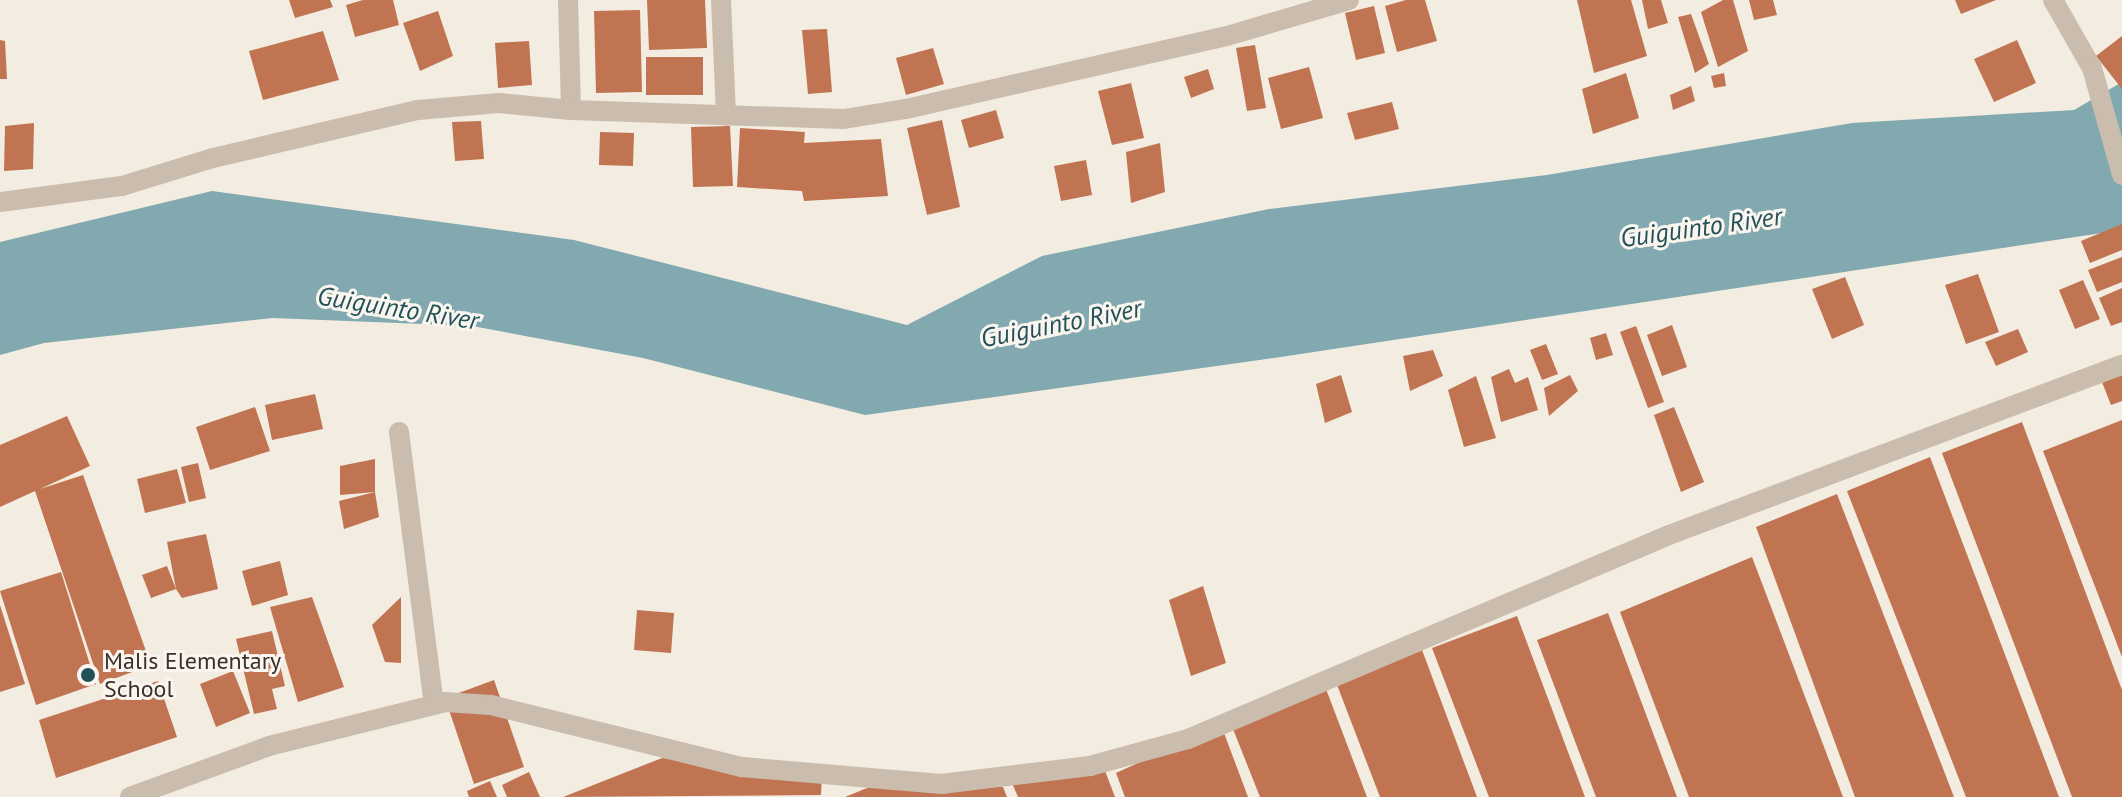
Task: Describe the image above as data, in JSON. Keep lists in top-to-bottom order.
{
  "water": ["Guiguinto River"],
  "places": ["Malis Elementary School"]
}
